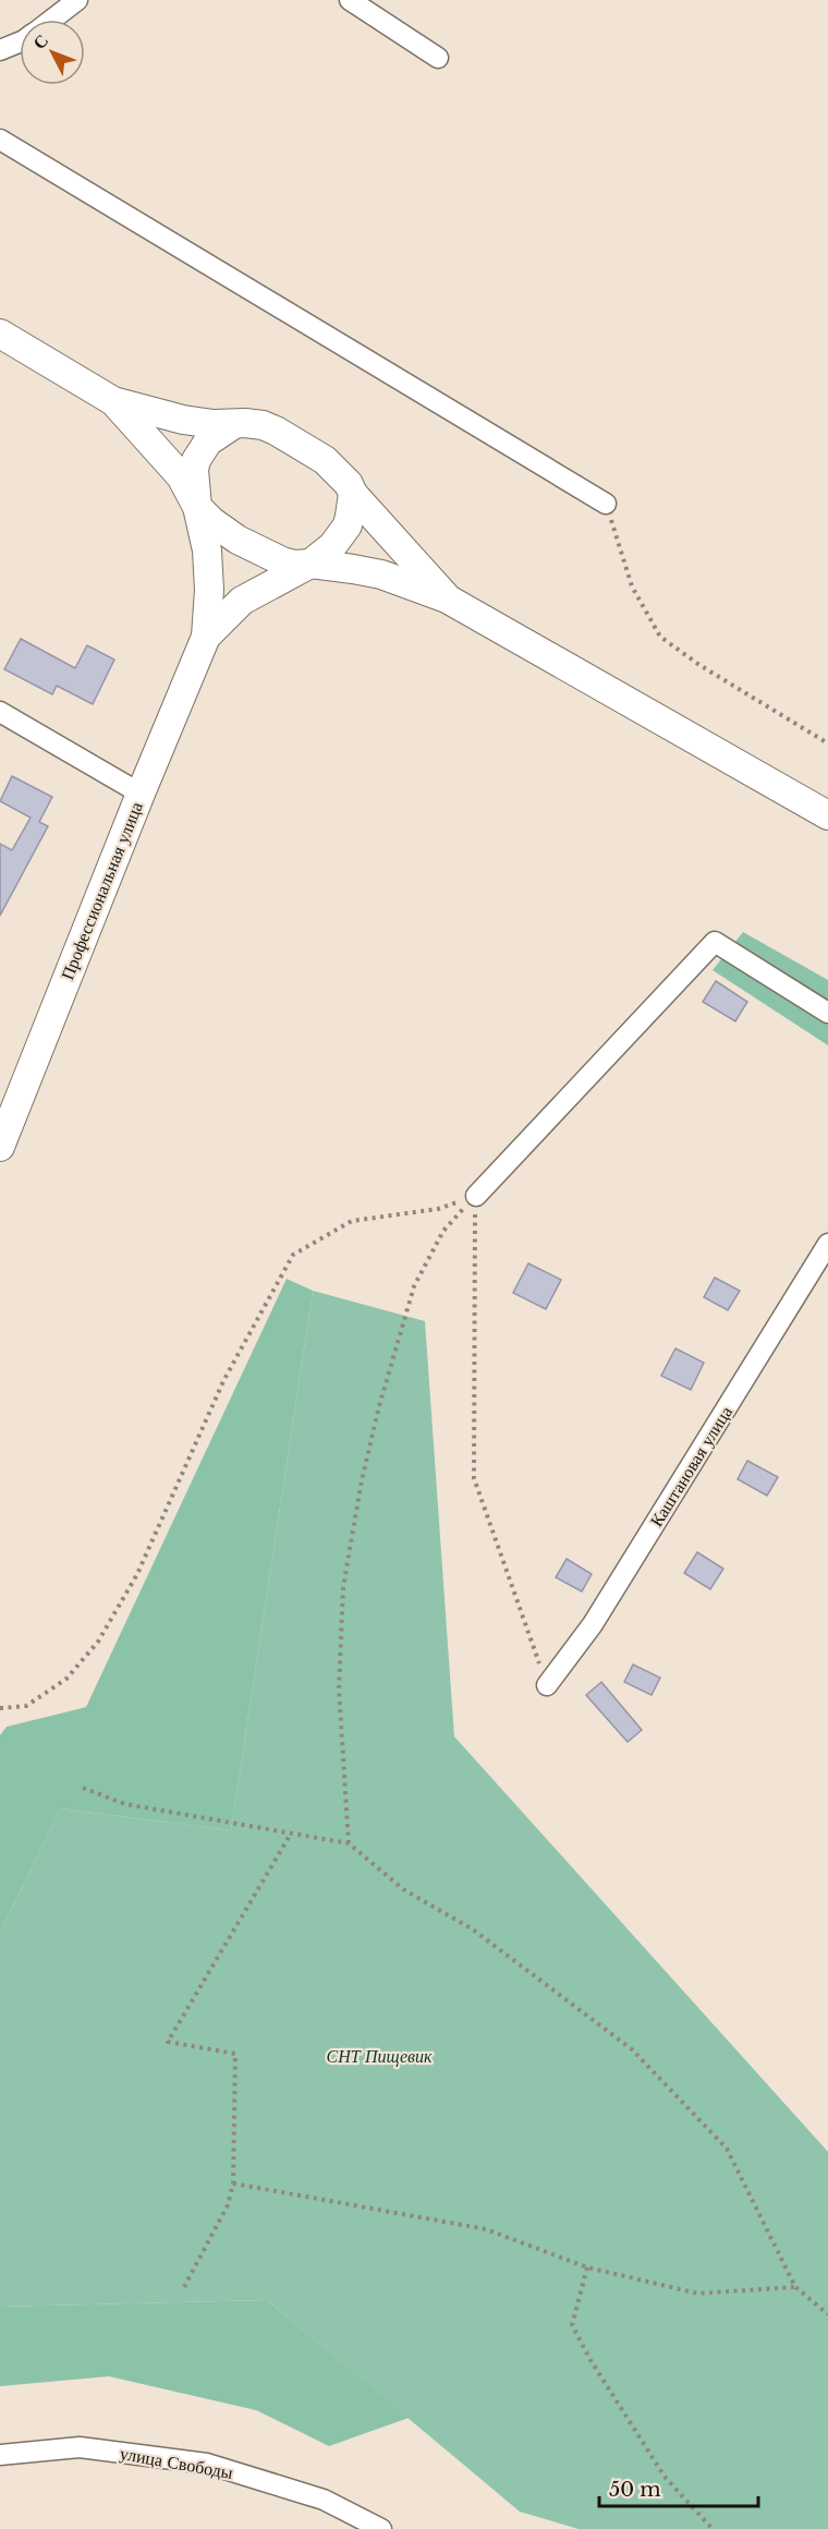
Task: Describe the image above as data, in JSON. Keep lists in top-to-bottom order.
{
  "streets": {
    "main road": ["Профессиональная улица"],
    "street": ["Каштановая улица", "улица Свободы"]
  },
  "parks": ["СНТ Пищевик"],
  "scale_bar": "50 m",
  "north": "top left"
}
